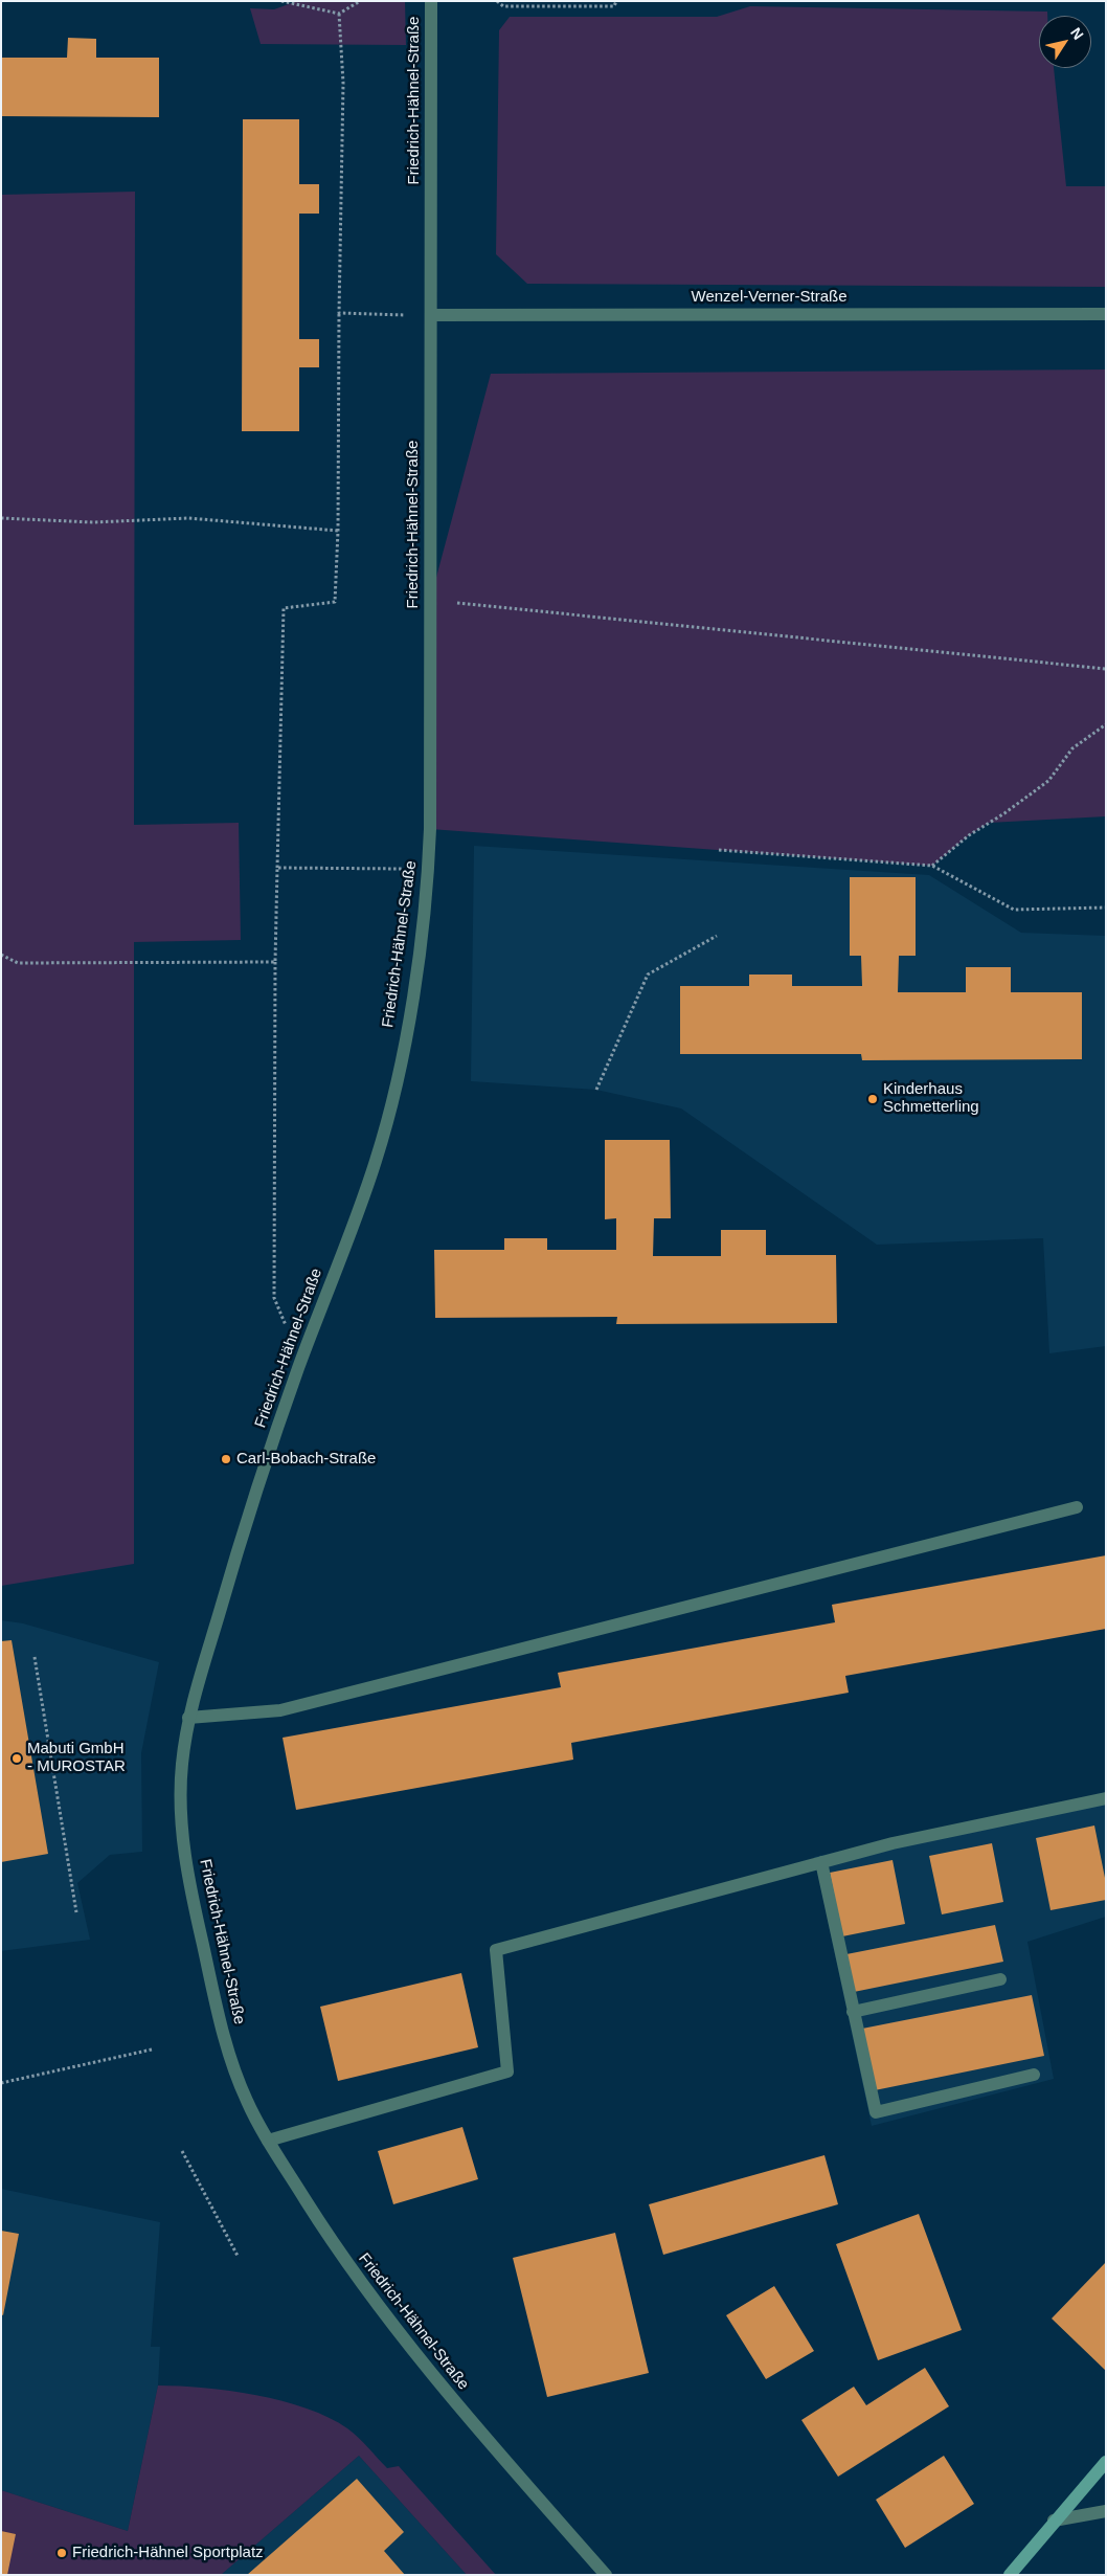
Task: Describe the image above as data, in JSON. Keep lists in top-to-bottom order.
{
  "streets": {
    "street": ["Friedrich-Hähnel-Straße", "Wenzel-Verner-Straße"]
  },
  "crossings": [
    ["Friedrich-Hähnel-Straße", "Wenzel-Verner-Straße"]
  ],
  "places": [
    "Kinderhaus Schmetterling",
    "Carl-Bobach-Straße",
    "Mabuti GmbH - MUROSTAR",
    "Friedrich-Hähnel Sportplatz"
  ],
  "north": "top right"
}
